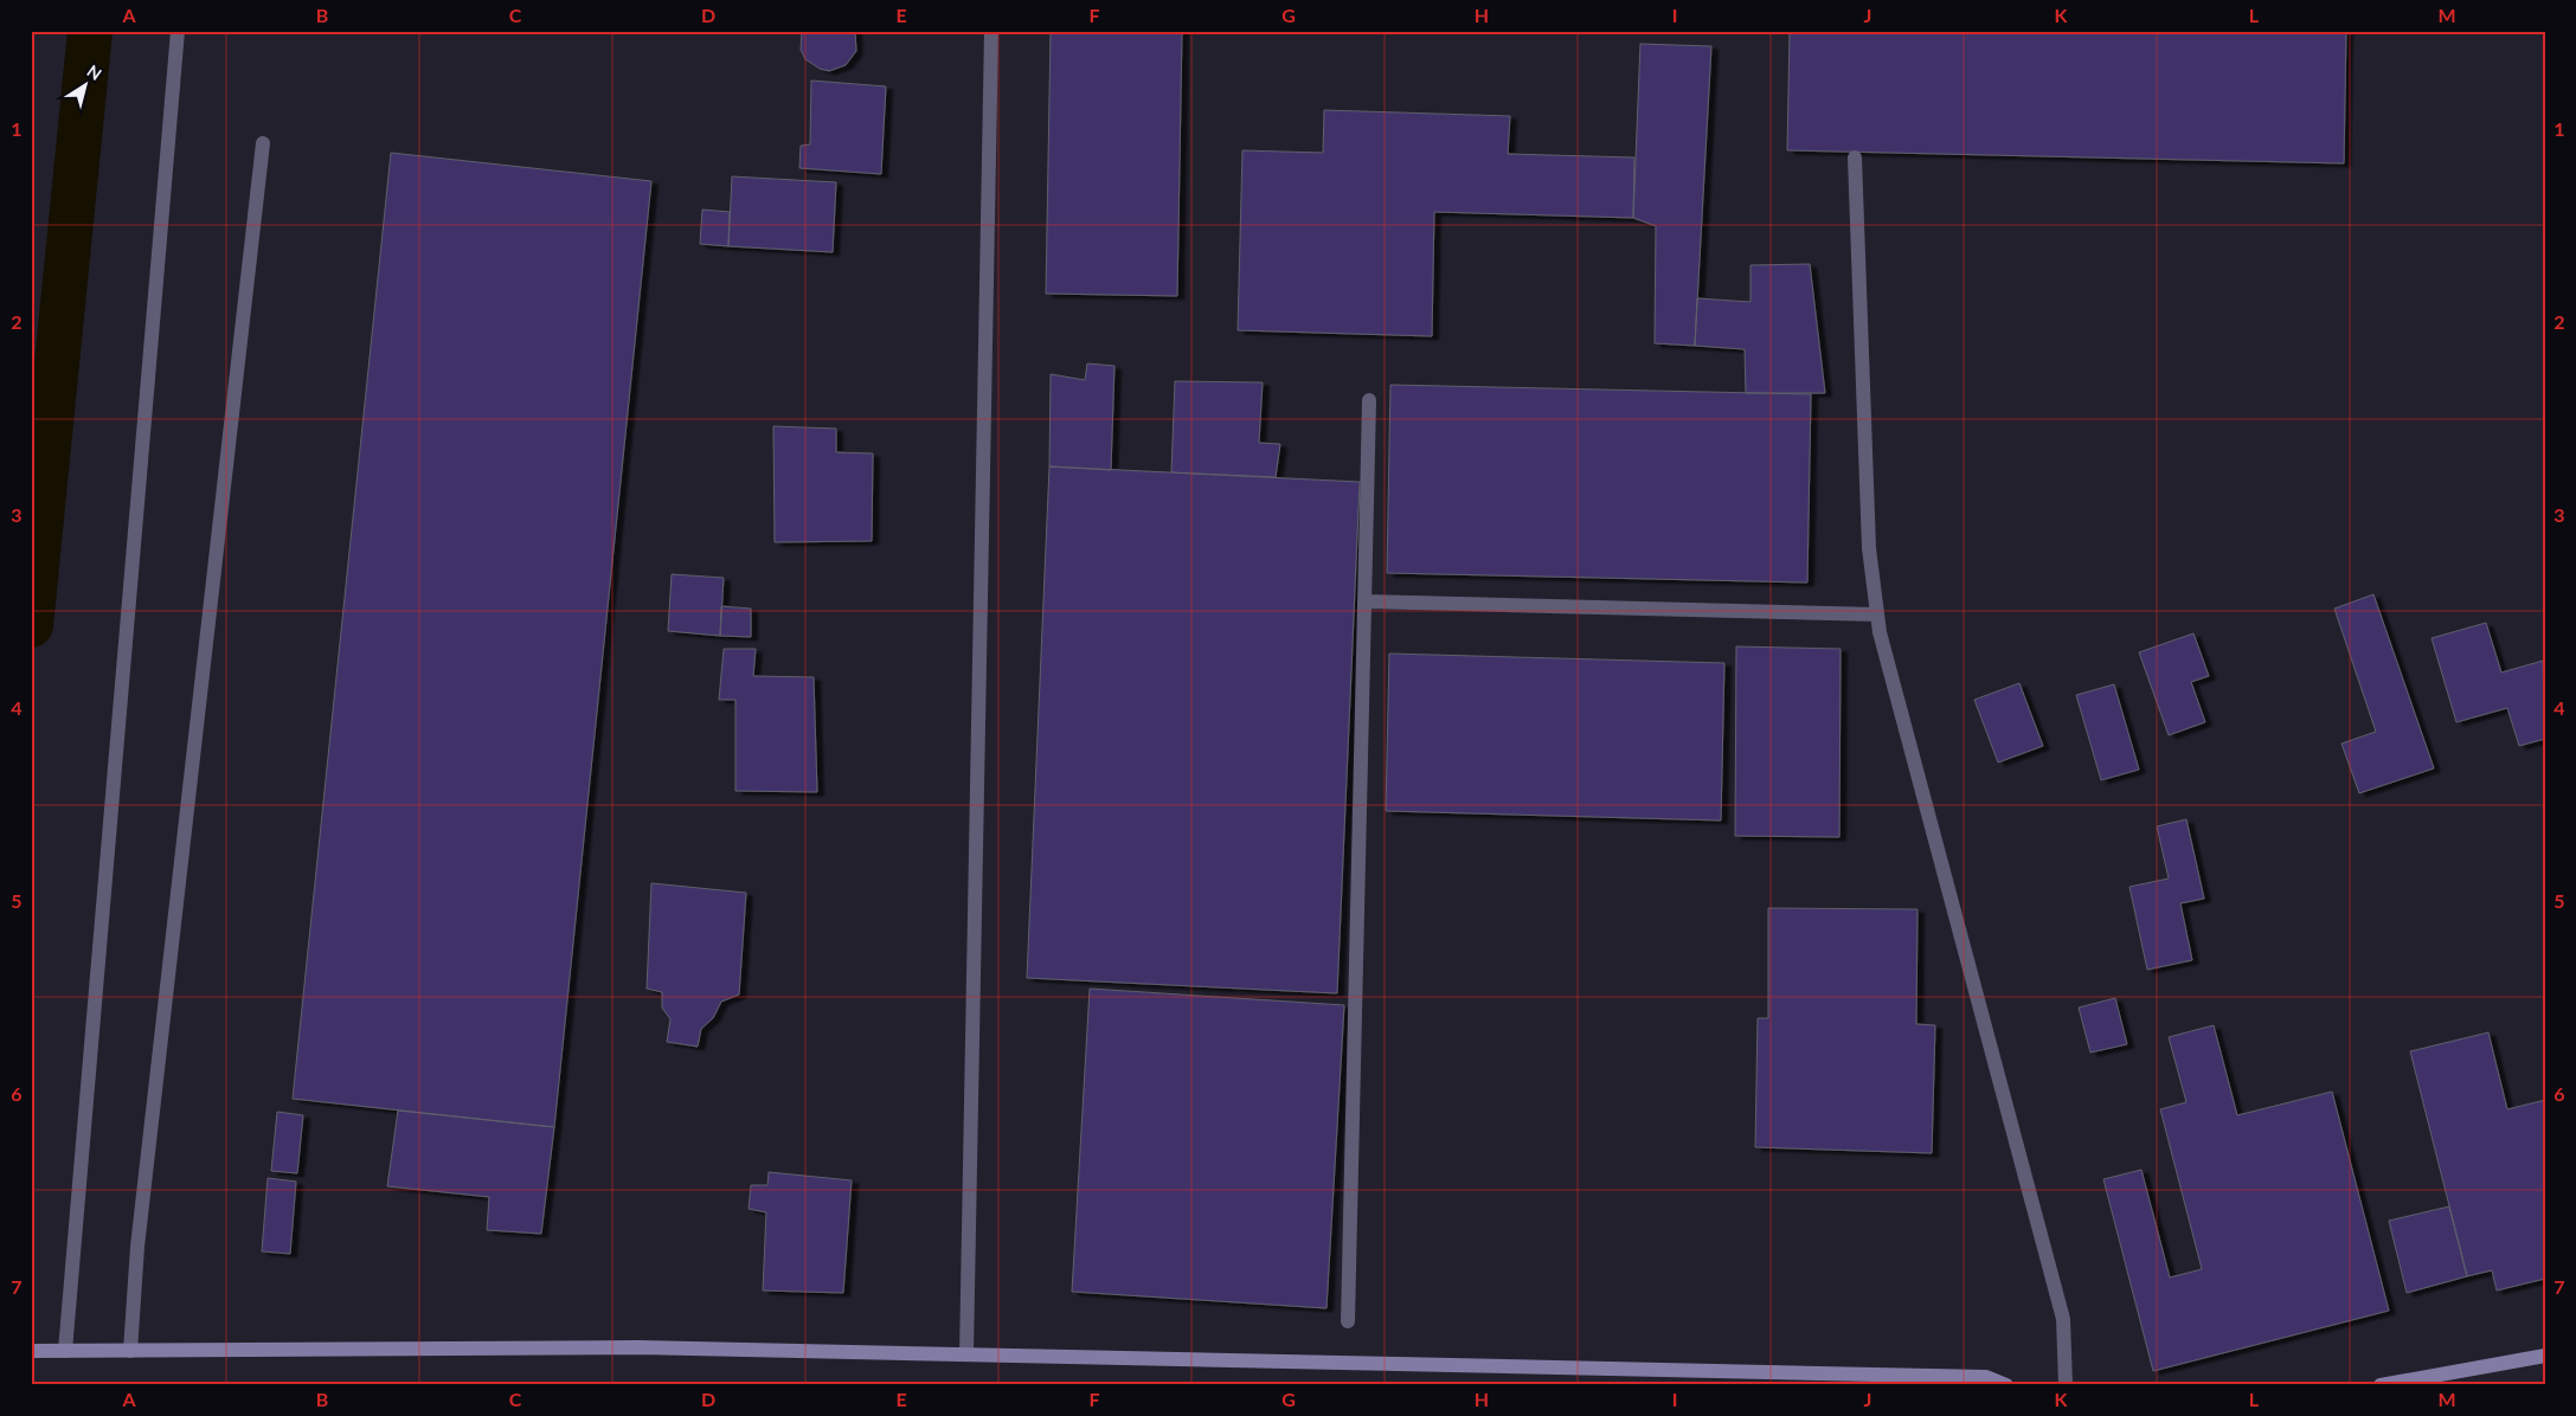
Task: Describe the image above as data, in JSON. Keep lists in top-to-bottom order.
{
  "north": "top right",
  "grid": {
    "columns": [
      "A",
      "B",
      "C",
      "D",
      "E",
      "F",
      "G",
      "H",
      "I",
      "J",
      "K",
      "L",
      "M"
    ],
    "rows": [
      "1",
      "2",
      "3",
      "4",
      "5",
      "6",
      "7"
    ]
  }
}
